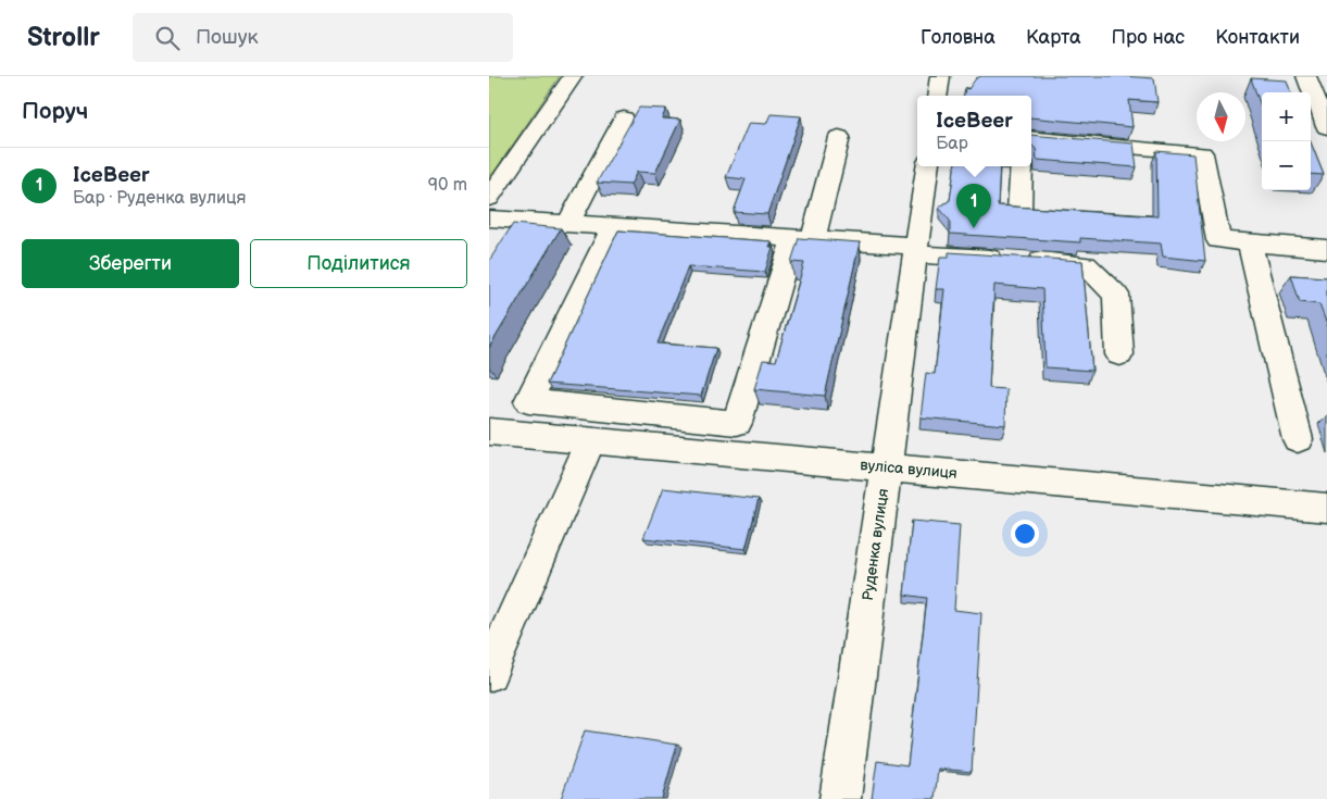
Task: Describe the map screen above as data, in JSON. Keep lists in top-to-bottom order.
{
  "streets": {
    "street": ["вуліса вулиця", "Руденка вулиця"]
  },
  "crossings": [
    ["вуліса вулиця", "Руденка вулиця"]
  ],
  "north": "bottom",
  "page": {
    "header": "Strollr",
    "search": "Пошук",
    "nav": [
      "Головна",
      "Карта",
      "Про нас",
      "Контакти"
    ],
    "heading": "Поруч",
    "map_buttons": ["+", "−"],
    "popup": ["IceBeer", "Бар"],
    "list": [
      {
        "mark": "1",
        "name": "IceBeer",
        "note": "Бар · Руденка вулиця",
        "value": "90 m"
      }
    ],
    "pins": "1",
    "buttons": ["Зберегти", "Поділитися"]
  }
}
